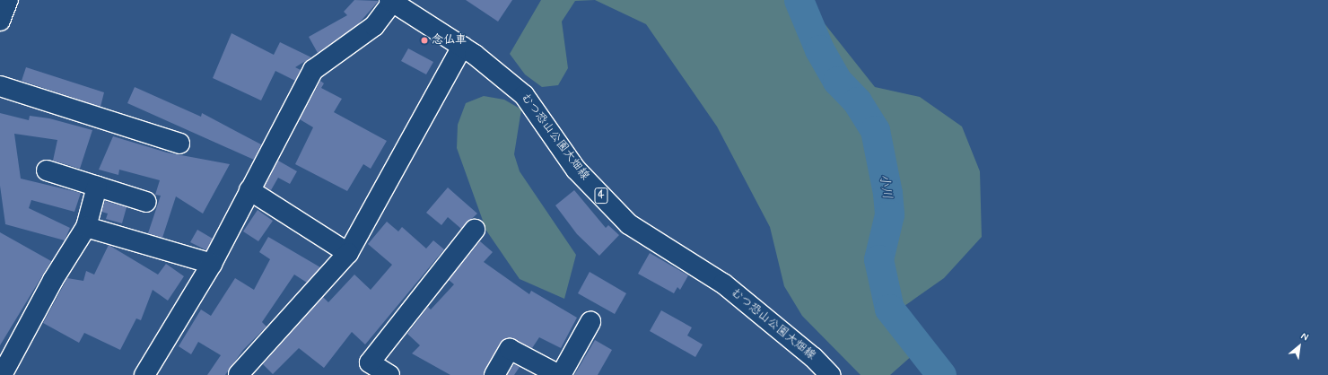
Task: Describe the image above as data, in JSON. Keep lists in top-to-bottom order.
{
  "streets": {
    "street": ["むつ恐山公園大畑線", "4"]
  },
  "water": ["小川"],
  "places": ["念仏車"],
  "north": "top right"
}
